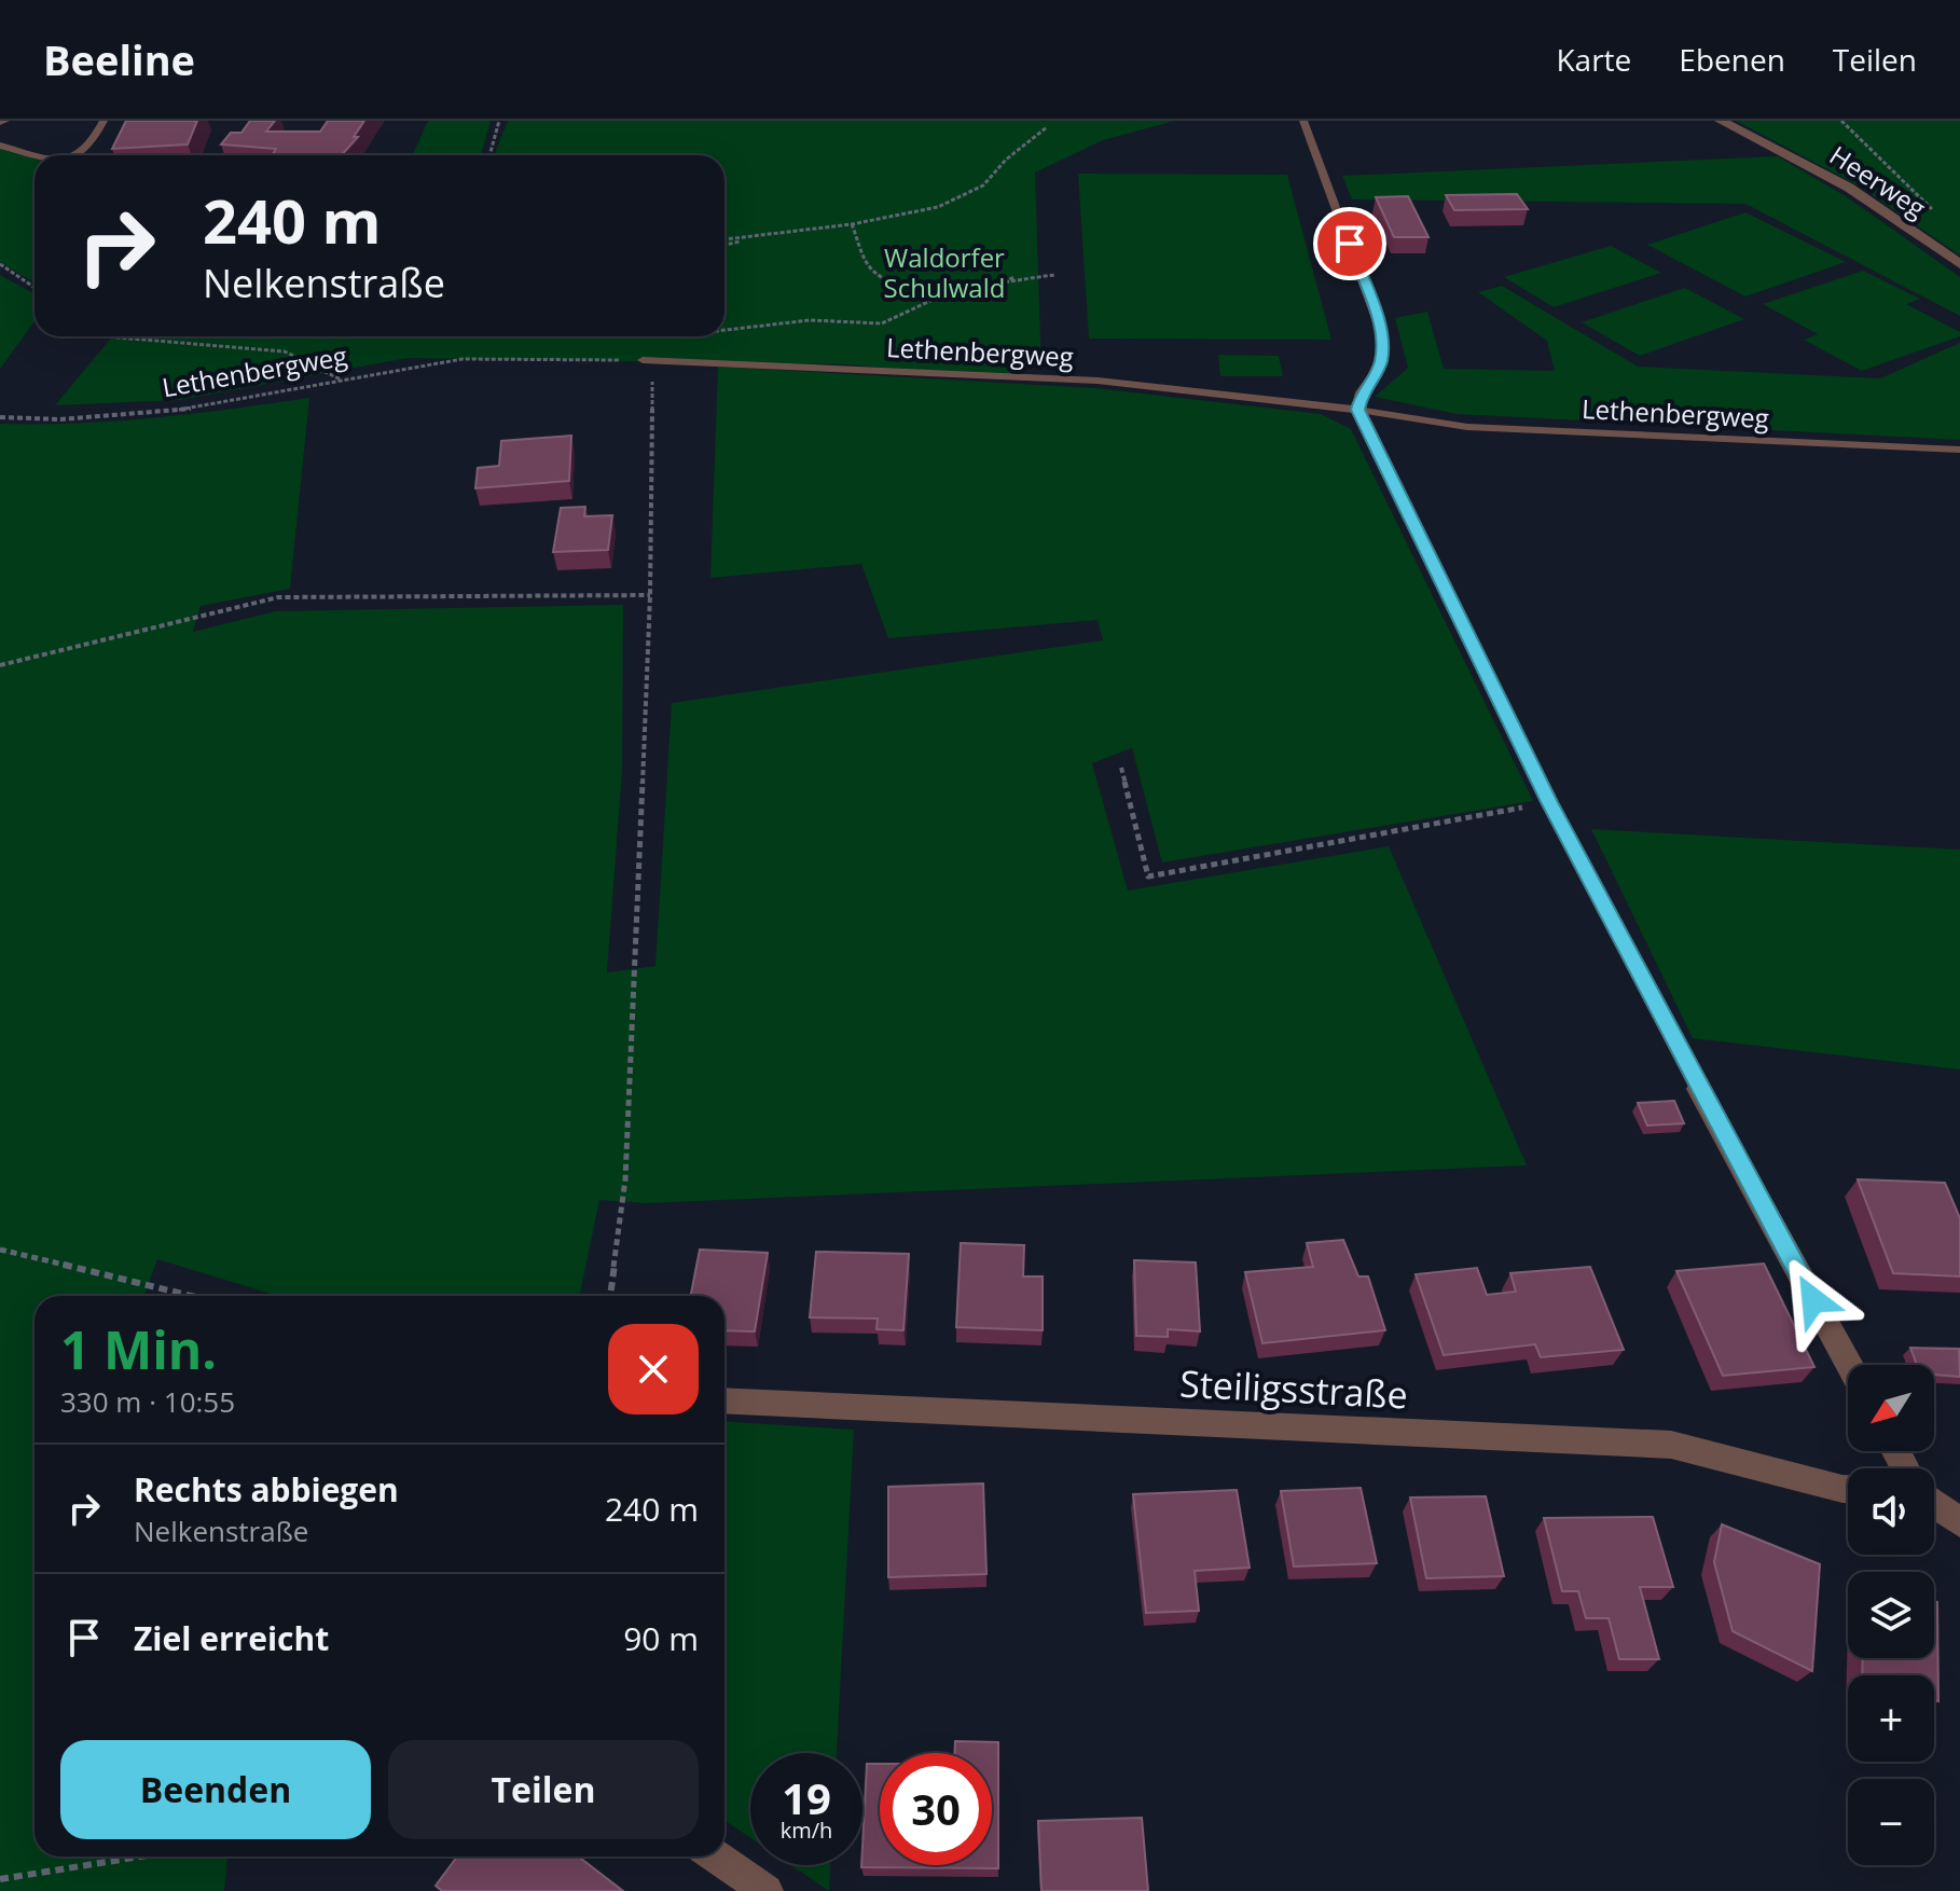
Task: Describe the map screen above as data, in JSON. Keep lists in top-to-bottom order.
{
  "streets": {
    "street": ["Heerweg", "Steiligsstraße"],
    "lane": ["Lethenbergweg"]
  },
  "parks": ["Waldorfer Schulwald"],
  "north": "bottom left",
  "page": {
    "header": "Beeline",
    "nav": ["Karte", "Ebenen", "Teilen"],
    "turn": ["240 m", "Nelkenstraße"],
    "heading": ["1 Min.", "330 m · 10:55"],
    "map_buttons": ["+", "−"],
    "list": [
      {
        "name": "Rechts abbiegen",
        "note": "Nelkenstraße",
        "value": "240 m"
      },
      {
        "name": "Ziel erreicht",
        "value": "90 m"
      }
    ],
    "buttons": ["Beenden", "Teilen"],
    "speed": "19 km/h",
    "limit": "30"
  }
}
